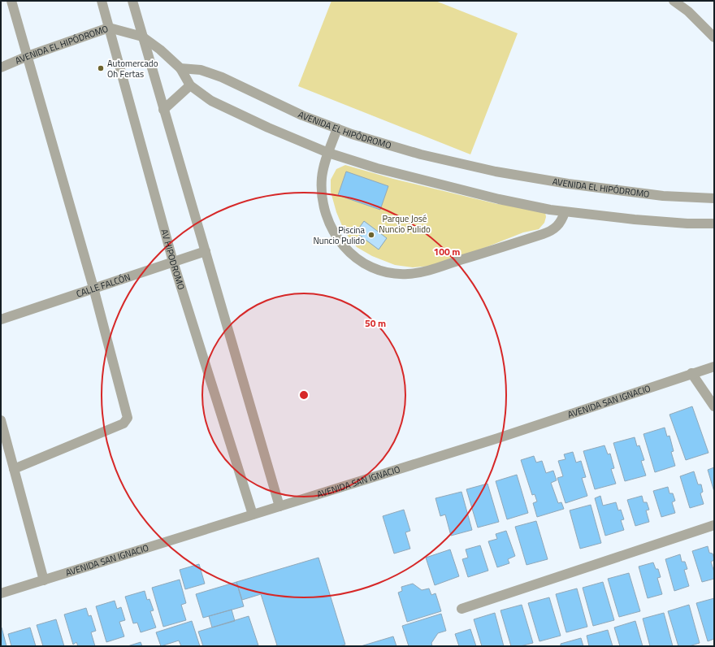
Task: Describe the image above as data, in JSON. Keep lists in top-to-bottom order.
{
  "streets": {
    "street": [
      "AVENIDA EL HIPÓDROMO",
      "AV HIPODROMO",
      "CALLE FALCÓN",
      "AVENIDA SAN IGNACIO"
    ]
  },
  "crossings": [
    ["AVENIDA EL HIPÓDROMO", "AV HIPODROMO"],
    ["AV HIPODROMO", "CALLE FALCÓN"],
    ["AV HIPODROMO", "AVENIDA SAN IGNACIO"]
  ],
  "parks": ["Parque José Nuncio Pulido"],
  "places": ["Automercado Oh Fertas", "Piscina Nuncio Pulido"],
  "rings": ["100 m", "50 m"]
}
